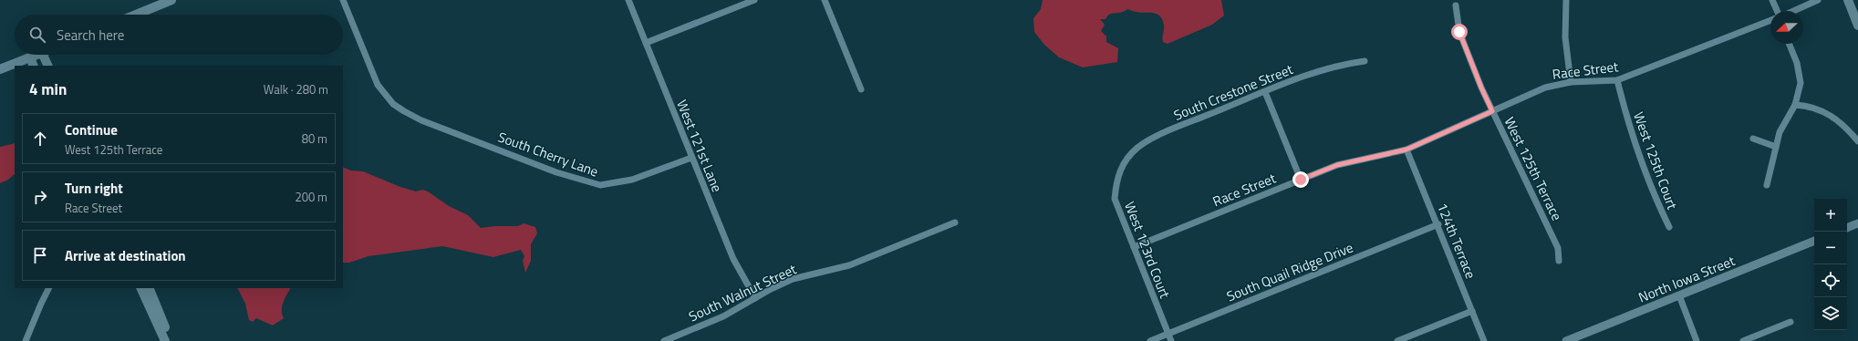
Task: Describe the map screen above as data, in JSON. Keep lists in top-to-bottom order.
{
  "streets": {
    "street": [
      "Race Street",
      "South Crestone Street",
      "West 121st Lane",
      "South Cherry Lane",
      "West 125th Court",
      "West 125th Terrace",
      "124th Terrace",
      "West 123rd Court",
      "South Quail Ridge Drive",
      "North Iowa Street",
      "South Walnut Street"
    ]
  },
  "crossings": [
    ["Race Street", "West 125th Court"],
    ["Race Street", "West 125th Terrace"],
    ["Race Street", "124th Terrace"],
    ["Race Street", "West 123rd Court"],
    ["South Crestone Street", "West 123rd Court"],
    ["West 121st Lane", "South Cherry Lane"],
    ["West 121st Lane", "South Walnut Street"],
    ["124th Terrace", "South Quail Ridge Drive"],
    ["West 123rd Court", "South Quail Ridge Drive"]
  ],
  "north": "left",
  "page": {
    "search": "Search here",
    "heading": ["4 min", "Walk · 280 m"],
    "list": [
      ["Continue", "West 125th Terrace", "80 m"],
      ["Turn right", "Race Street", "200 m"],
      "Arrive at destination"
    ],
    "map_buttons": ["+", "−"]
  }
}
